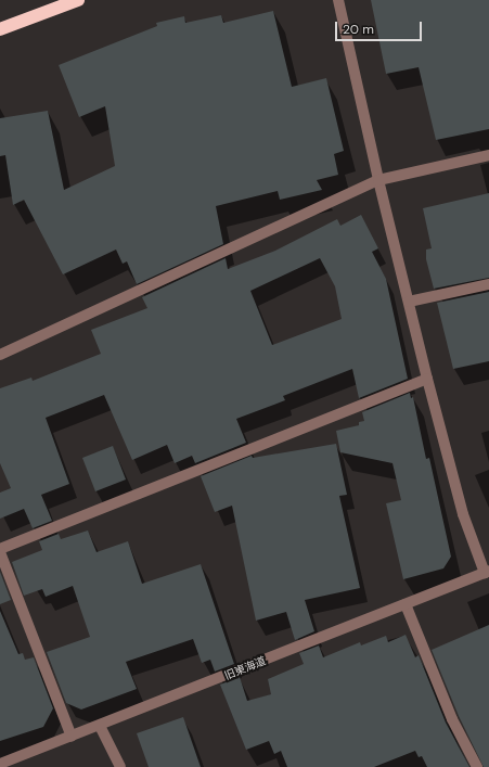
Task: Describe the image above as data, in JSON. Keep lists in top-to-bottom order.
{
  "streets": {
    "street": ["旧東海道"]
  },
  "scale_bar": "20 m"
}
